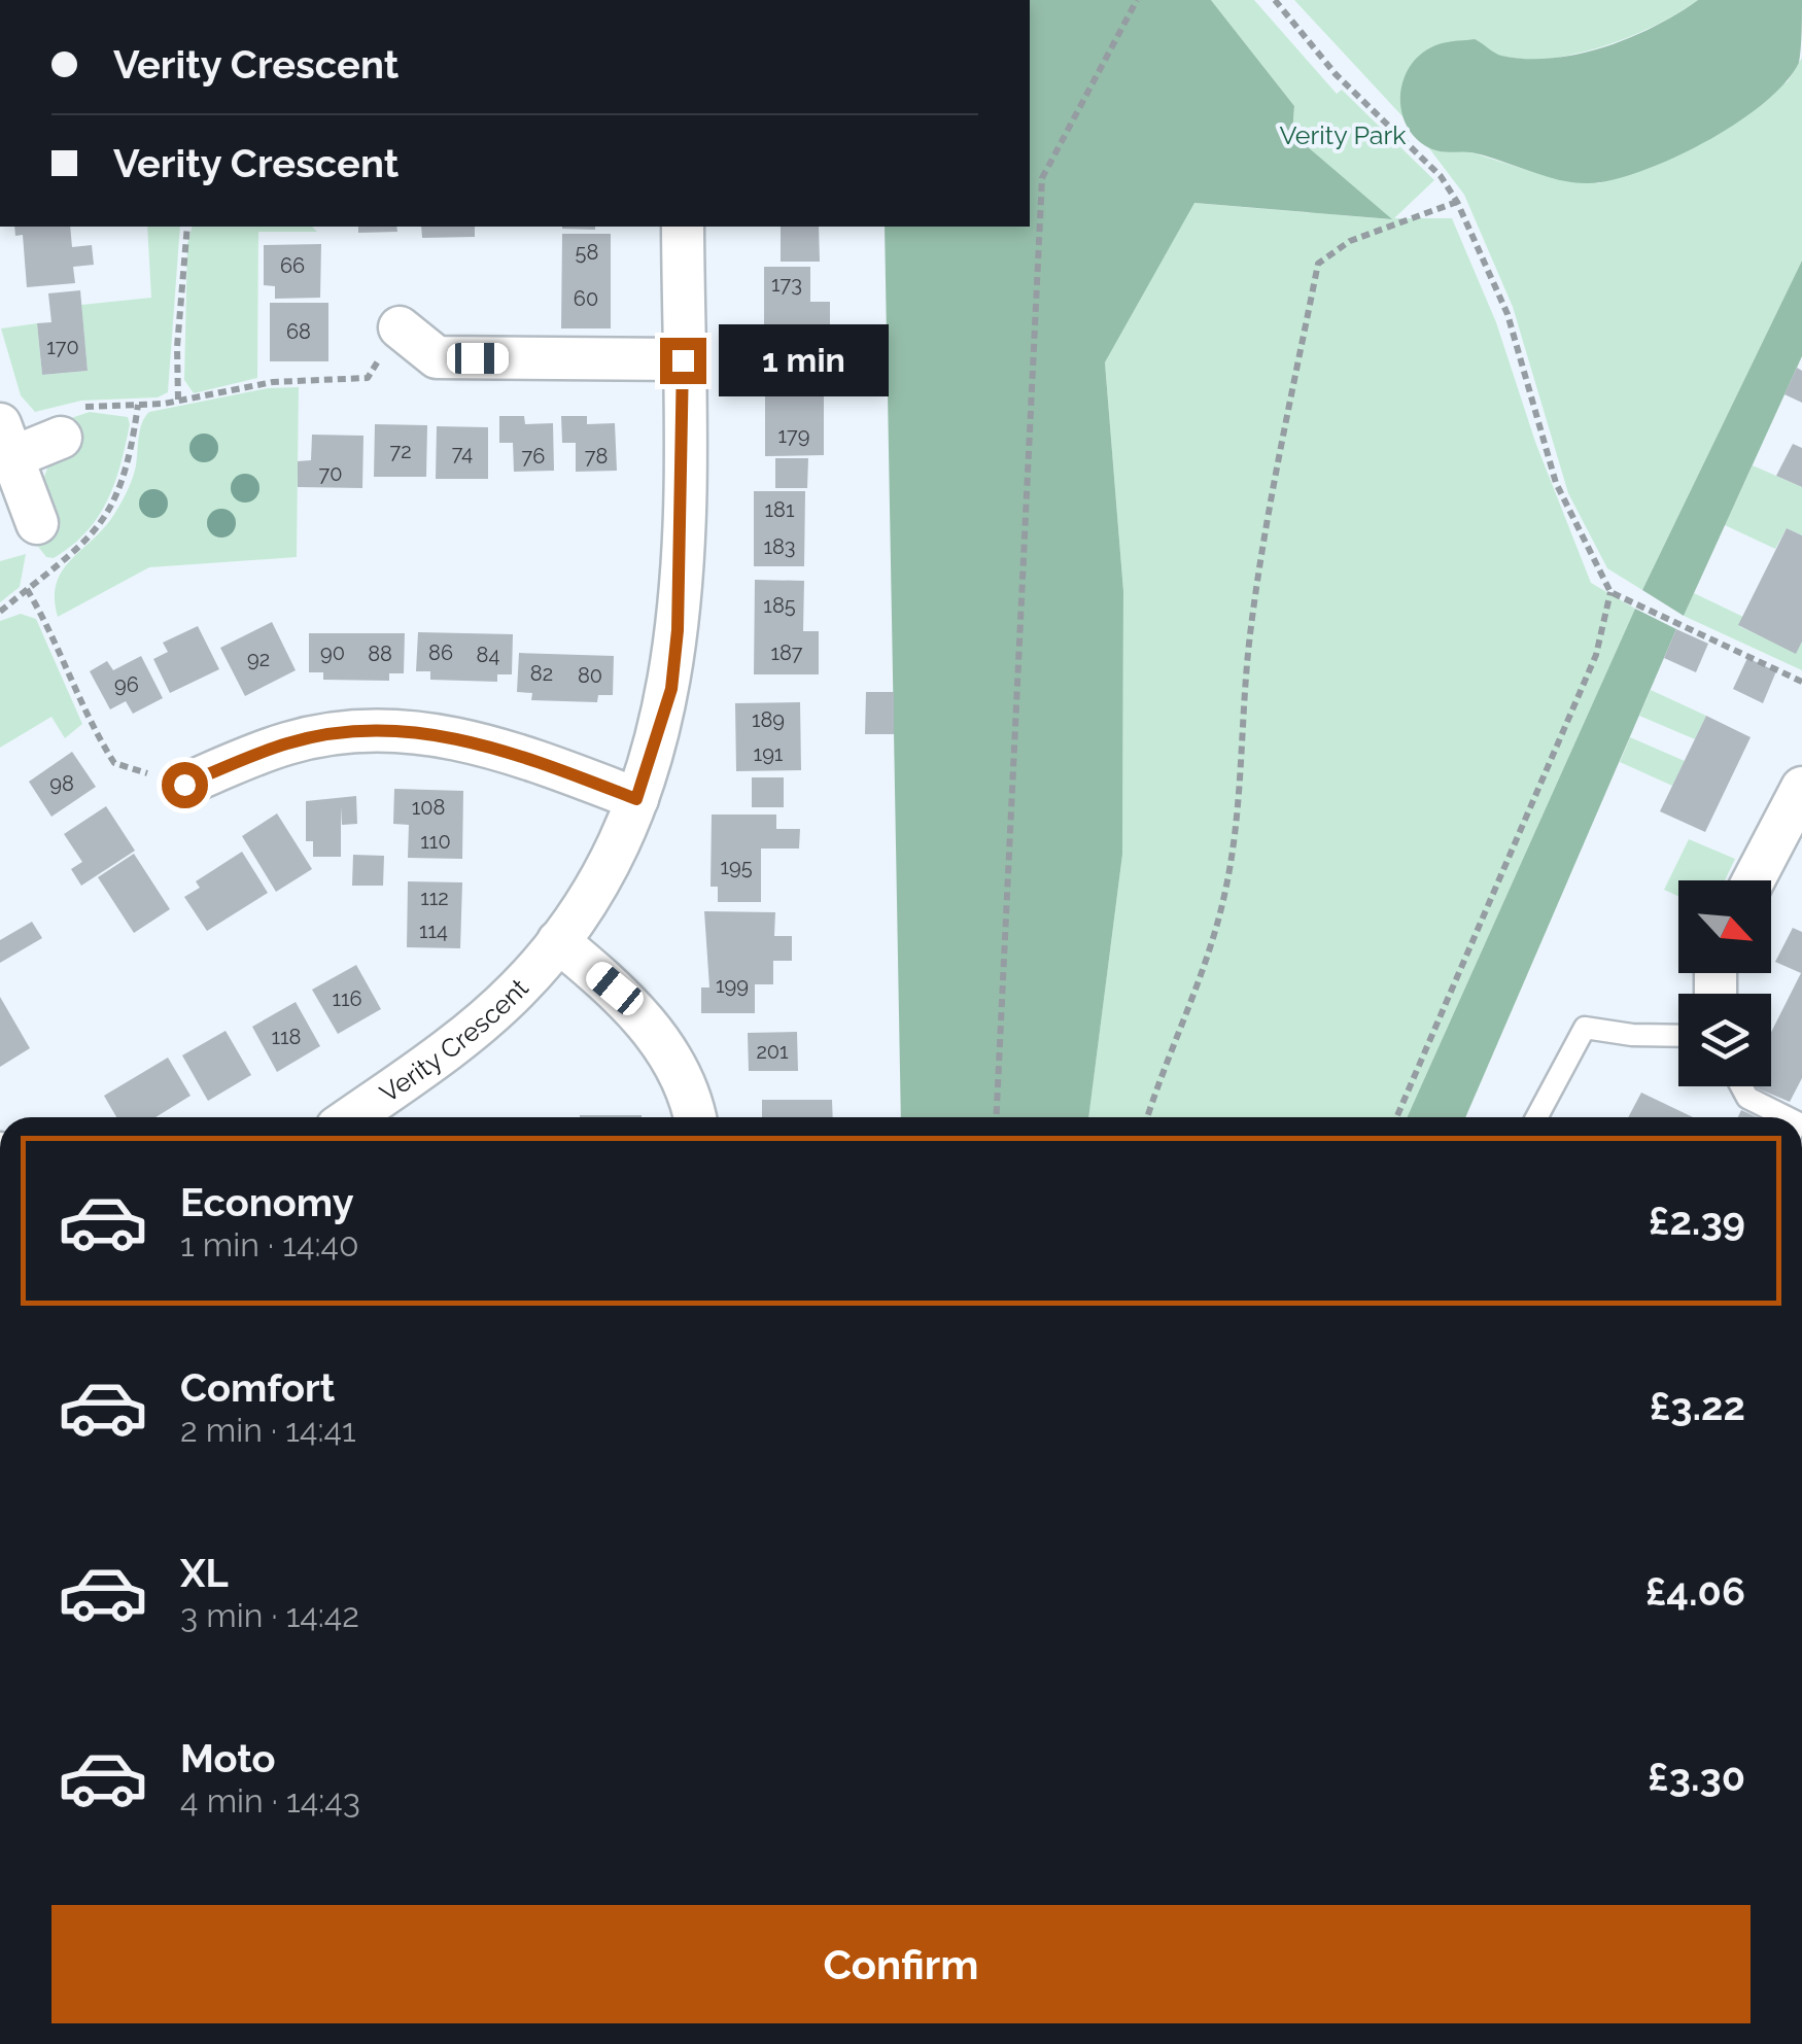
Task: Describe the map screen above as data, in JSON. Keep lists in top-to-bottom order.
{
  "streets": {
    "street": ["Verity Crescent"]
  },
  "parks": ["Verity Park"],
  "house_numbers": [
    "58",
    "66",
    "173",
    "60",
    "68",
    "170",
    "179",
    "72",
    "74",
    "76",
    "78",
    "70",
    "181",
    "183",
    "185",
    "90",
    "86",
    "187",
    "88",
    "84",
    "92",
    "82",
    "80",
    "96",
    "189",
    "191",
    "98",
    "108",
    "110",
    "195",
    "112",
    "114",
    "199",
    "116",
    "118",
    "201"
  ],
  "north": "bottom right",
  "page": {
    "banner": ["Verity Crescent", "Verity Crescent"],
    "bubble": "1 min",
    "list": [
      {
        "name": "Economy",
        "note": "1 min · 14:40",
        "value": "£2.39"
      },
      {
        "name": "Comfort",
        "note": "2 min · 14:41",
        "value": "£3.22"
      },
      {
        "name": "XL",
        "note": "3 min · 14:42",
        "value": "£4.06"
      },
      {
        "name": "Moto",
        "note": "4 min · 14:43",
        "value": "£3.30"
      }
    ],
    "buttons": "Confirm"
  }
}
